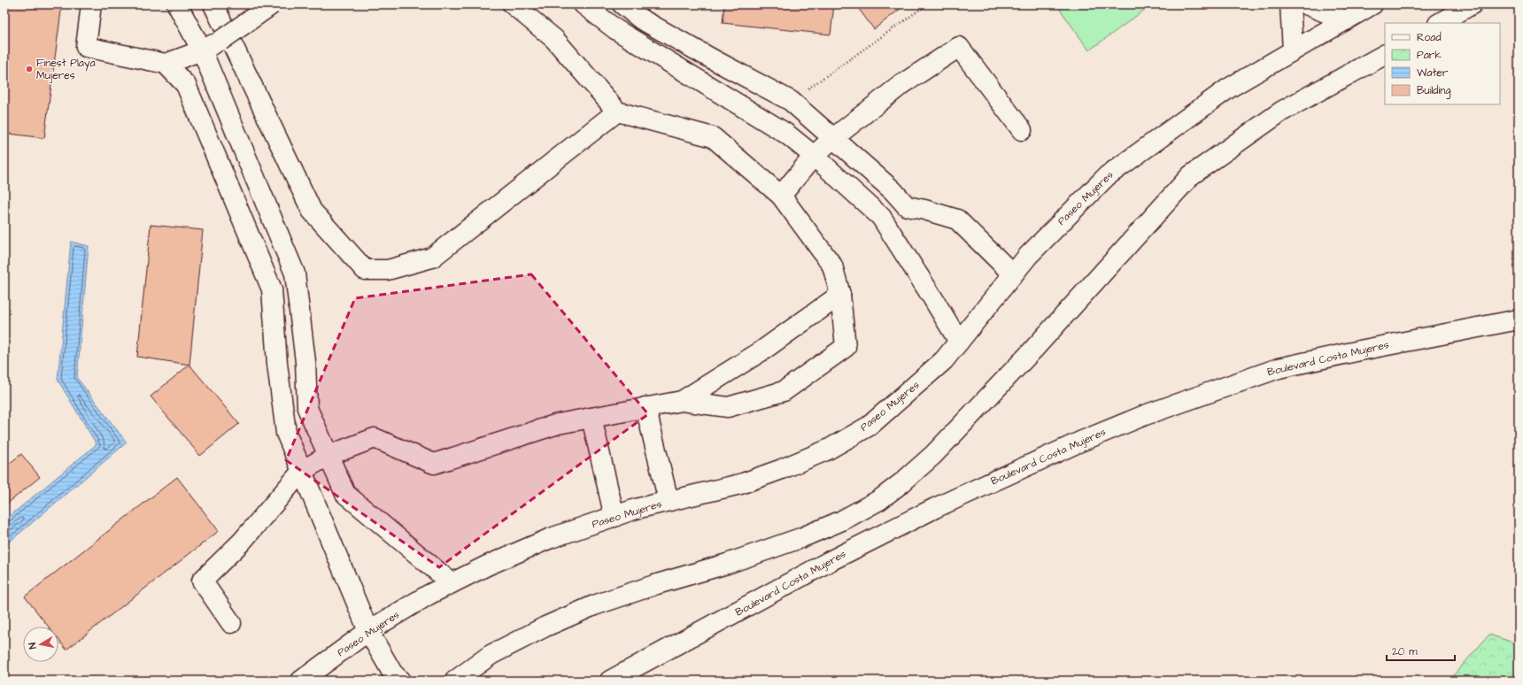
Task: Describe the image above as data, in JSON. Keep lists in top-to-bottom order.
{
  "streets": {
    "street": ["Paseo Mujeres", "Boulevard Costa Mujeres"]
  },
  "places": ["Finest Playa Mujeres"],
  "legend": [
    "Road",
    "Park",
    "Water",
    "Building"
  ],
  "scale_bar": "20 m",
  "north": "left"
}
